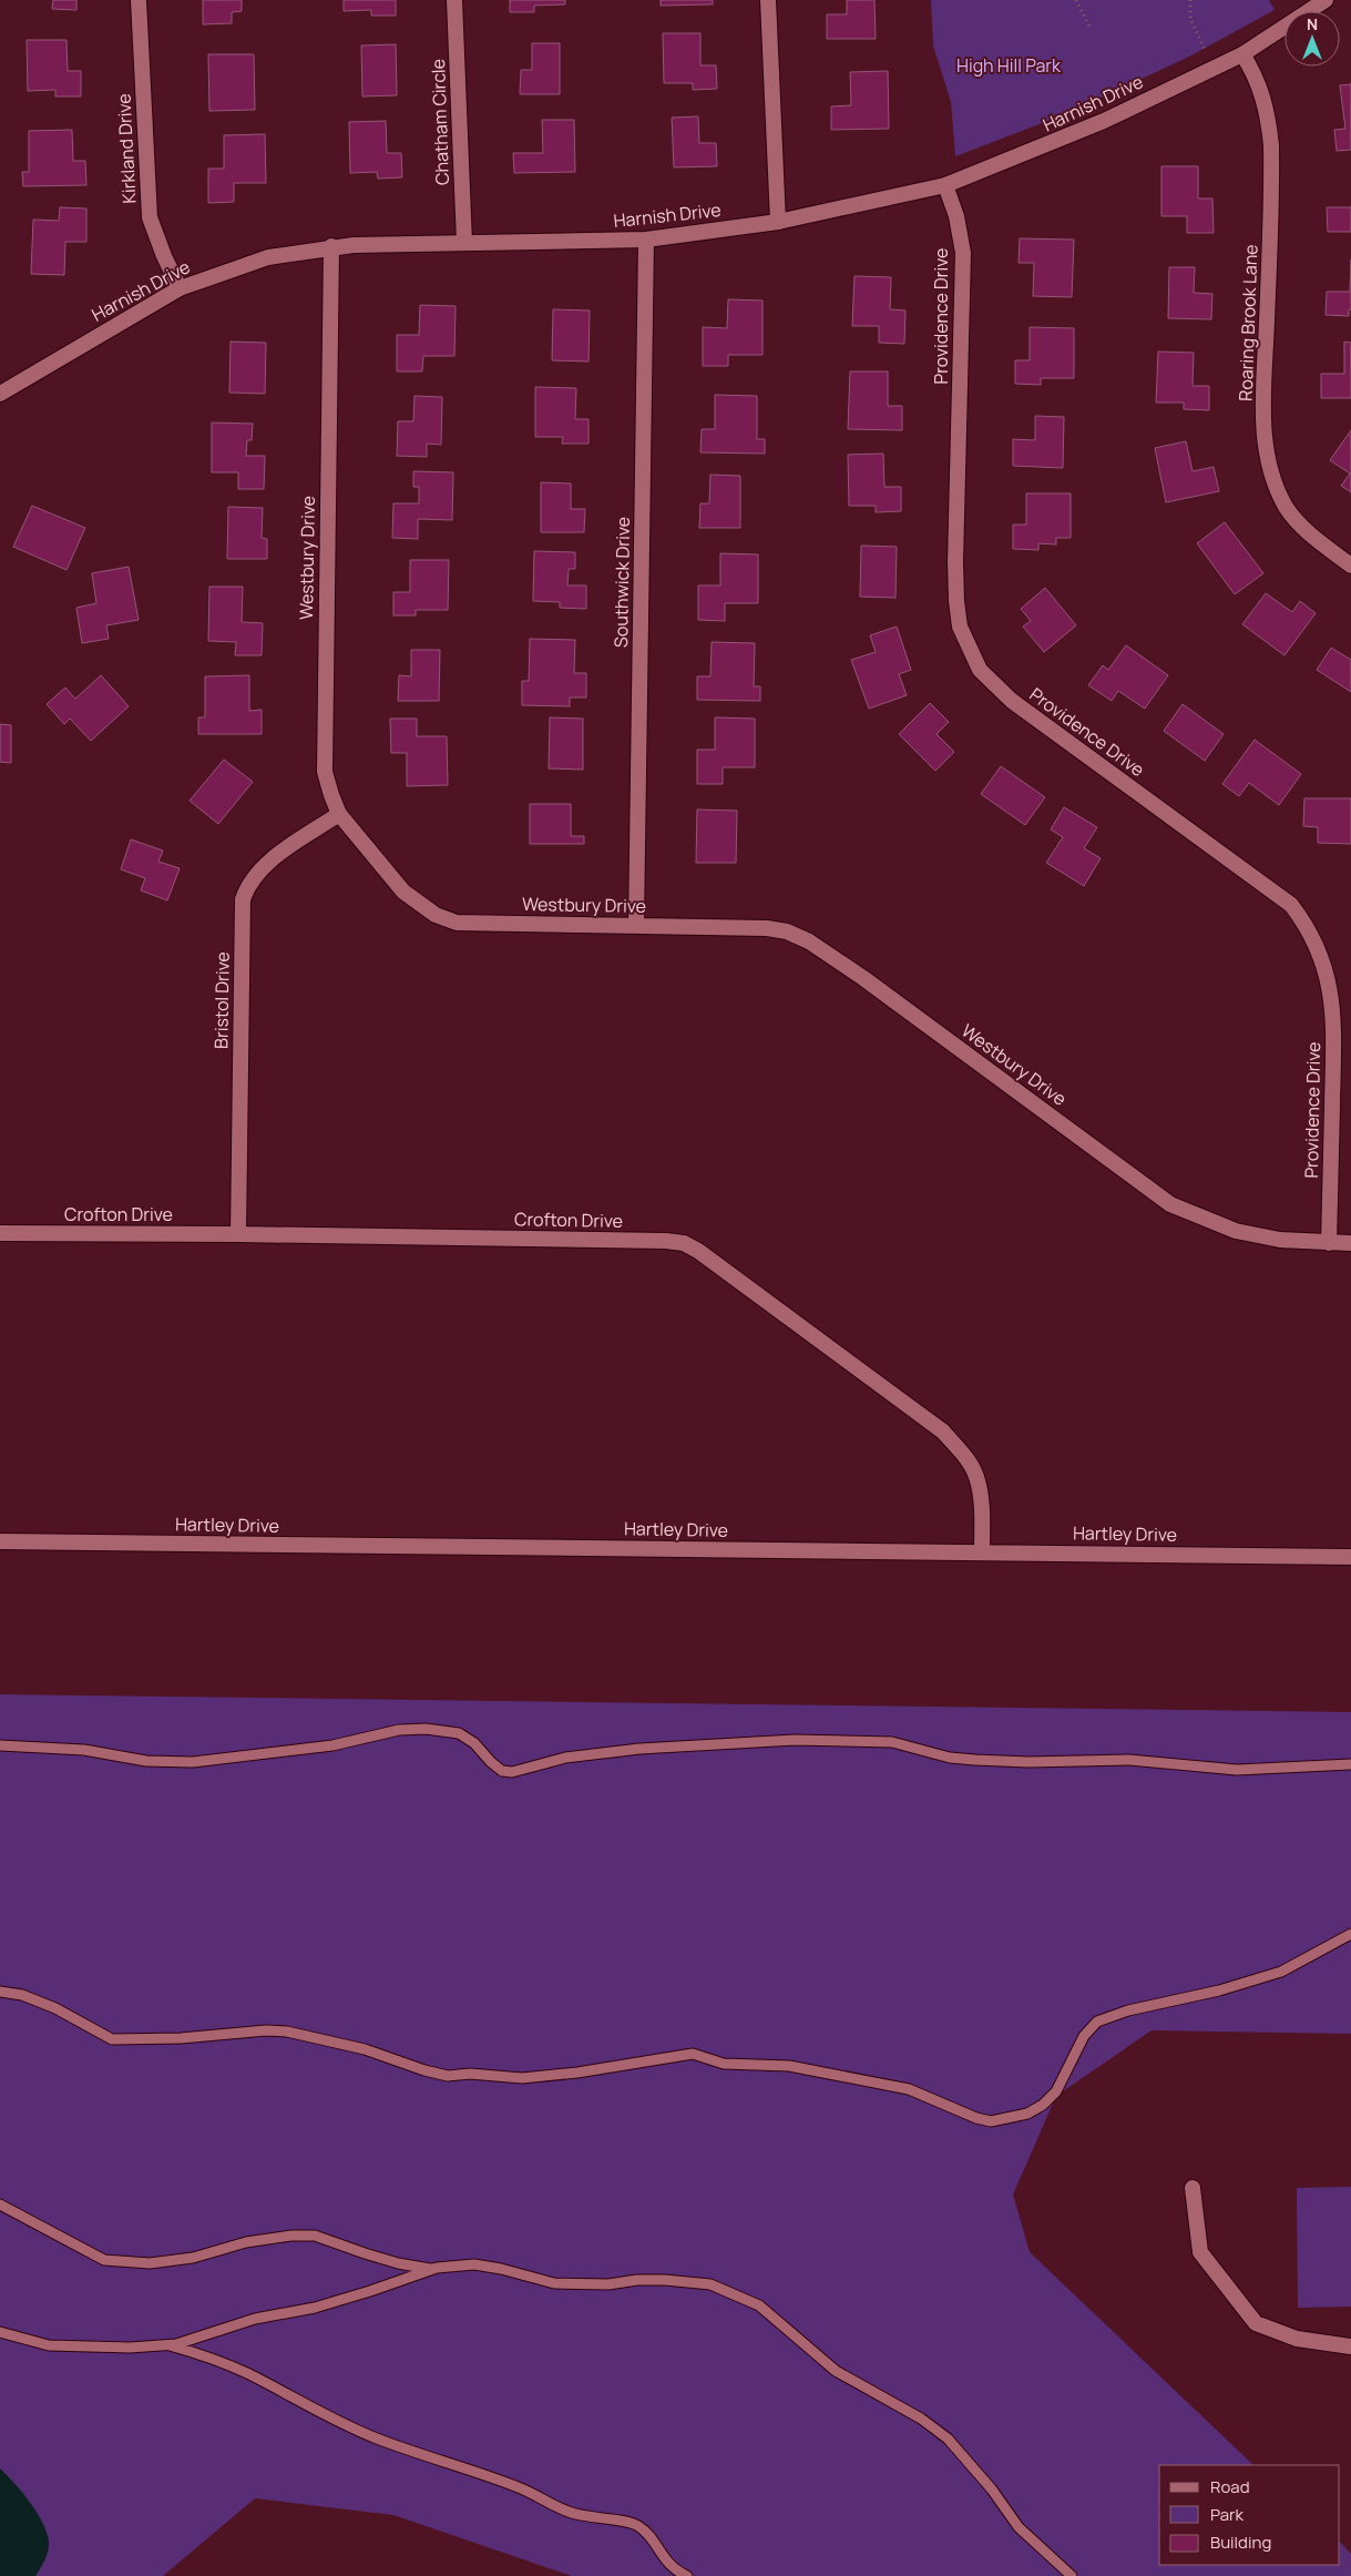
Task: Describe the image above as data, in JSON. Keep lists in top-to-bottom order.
{
  "streets": {
    "street": [
      "Harnish Drive",
      "Chatham Circle",
      "Kirkland Drive",
      "Providence Drive",
      "Roaring Brook Lane",
      "Westbury Drive",
      "Southwick Drive",
      "Bristol Drive",
      "Crofton Drive",
      "Hartley Drive"
    ]
  },
  "crossings": [
    ["Harnish Drive", "Chatham Circle"],
    ["Harnish Drive", "Kirkland Drive"],
    ["Harnish Drive", "Providence Drive"],
    ["Harnish Drive", "Roaring Brook Lane"],
    ["Harnish Drive", "Westbury Drive"],
    ["Harnish Drive", "Southwick Drive"],
    ["Providence Drive", "Westbury Drive"],
    ["Westbury Drive", "Southwick Drive"],
    ["Westbury Drive", "Bristol Drive"],
    ["Bristol Drive", "Crofton Drive"],
    ["Crofton Drive", "Hartley Drive"]
  ],
  "parks": ["High Hill Park"],
  "legend": ["Road", "Park", "Building"],
  "north": "top"
}
